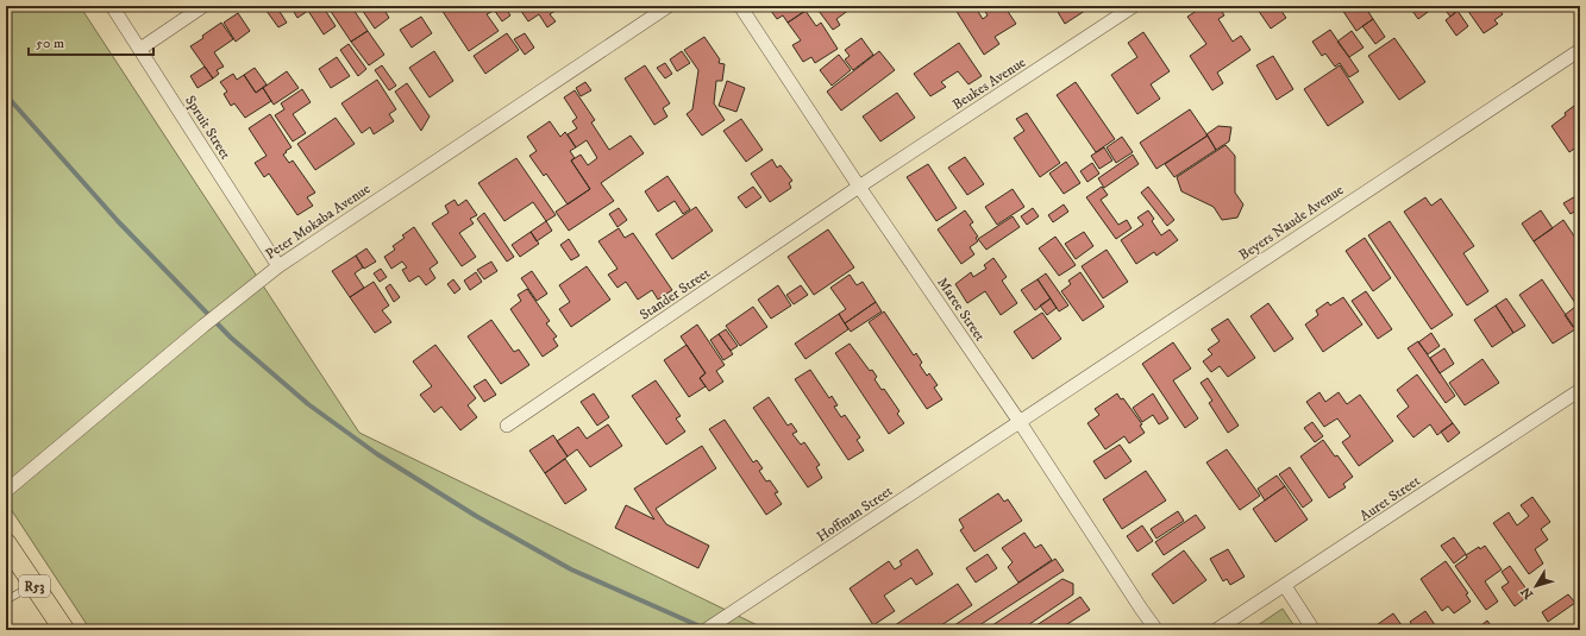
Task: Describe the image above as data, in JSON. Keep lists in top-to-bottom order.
{
  "streets": {
    "main road": ["R53"],
    "street": [
      "Beukes Avenue",
      "Spruit Street",
      "Peter Mokaba Avenue",
      "Beyers Naude Avenue",
      "Stander Street",
      "Maree Street",
      "Auret Street",
      "Hoffman Street"
    ]
  },
  "crossings": [
    ["Beukes Avenue", "Stander Street"],
    ["Beukes Avenue", "Maree Street"],
    ["Spruit Street", "Peter Mokaba Avenue"],
    ["Beyers Naude Avenue", "Maree Street"],
    ["Beyers Naude Avenue", "Hoffman Street"],
    ["Stander Street", "Maree Street"],
    ["Maree Street", "Hoffman Street"]
  ],
  "scale_bar": "50 m",
  "north": "bottom left"
}
